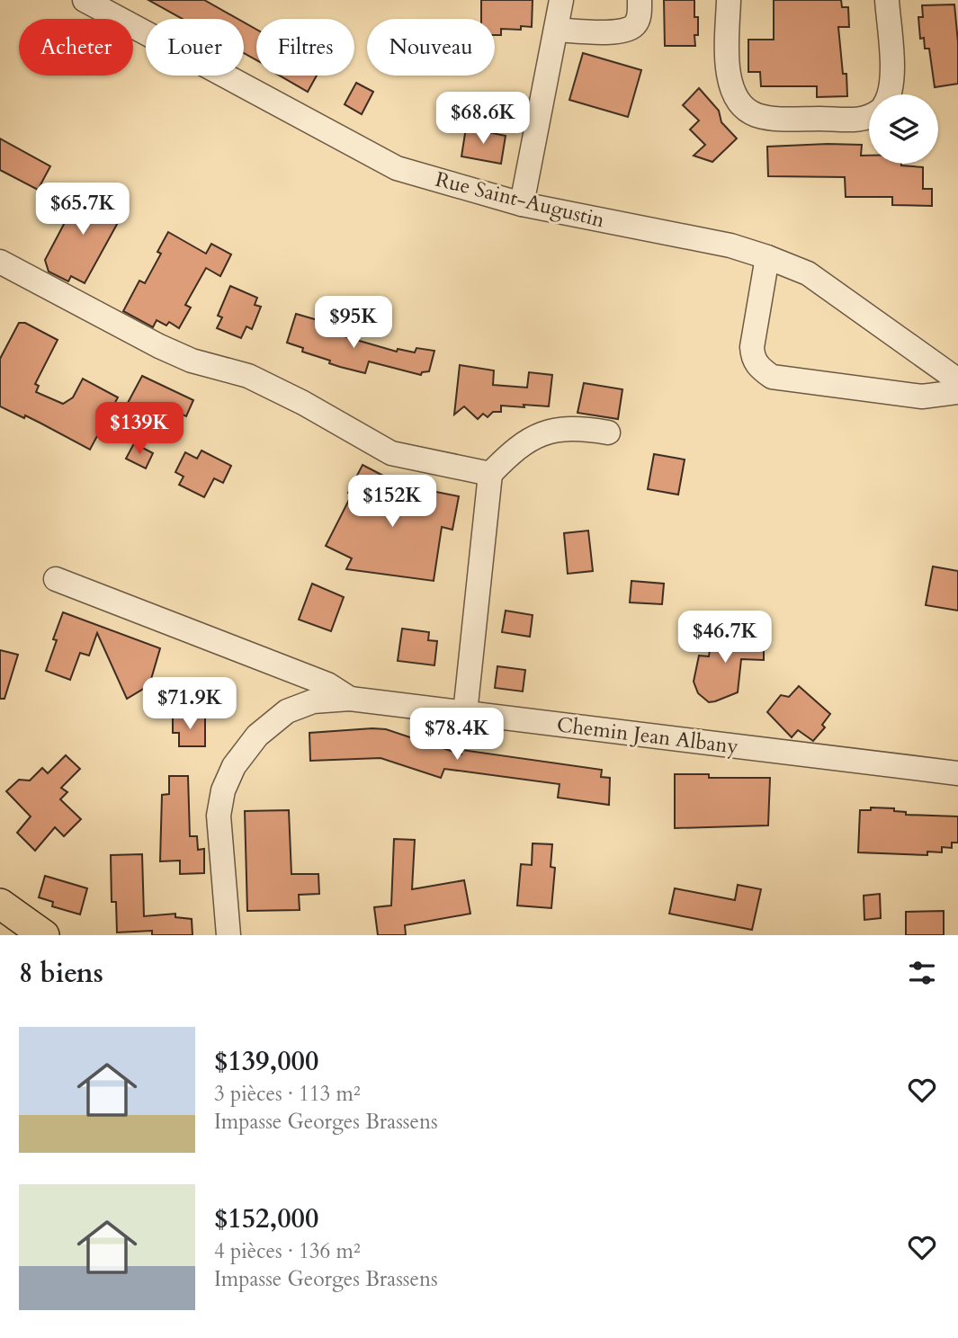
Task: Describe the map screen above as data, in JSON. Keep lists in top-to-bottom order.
{
  "streets": {
    "street": ["Rue Saint-Augustin", "Chemin Jean Albany"]
  },
  "page": {
    "chip": [
      "Acheter",
      "Louer",
      "Filtres",
      "Nouveau"
    ],
    "price": [
      "$68.6K",
      "$65.7K",
      "$95K",
      "$139K",
      "$152K",
      "$46.7K",
      "$71.9K",
      "$78.4K"
    ],
    "heading": "8 biens",
    "list": [
      {
        "name": "$139,000",
        "note": "3 pièces · 113 m² · Impasse Georges Brassens"
      },
      {
        "name": "$152,000",
        "note": "4 pièces · 136 m² · Impasse Georges Brassens"
      }
    ]
  }
}
